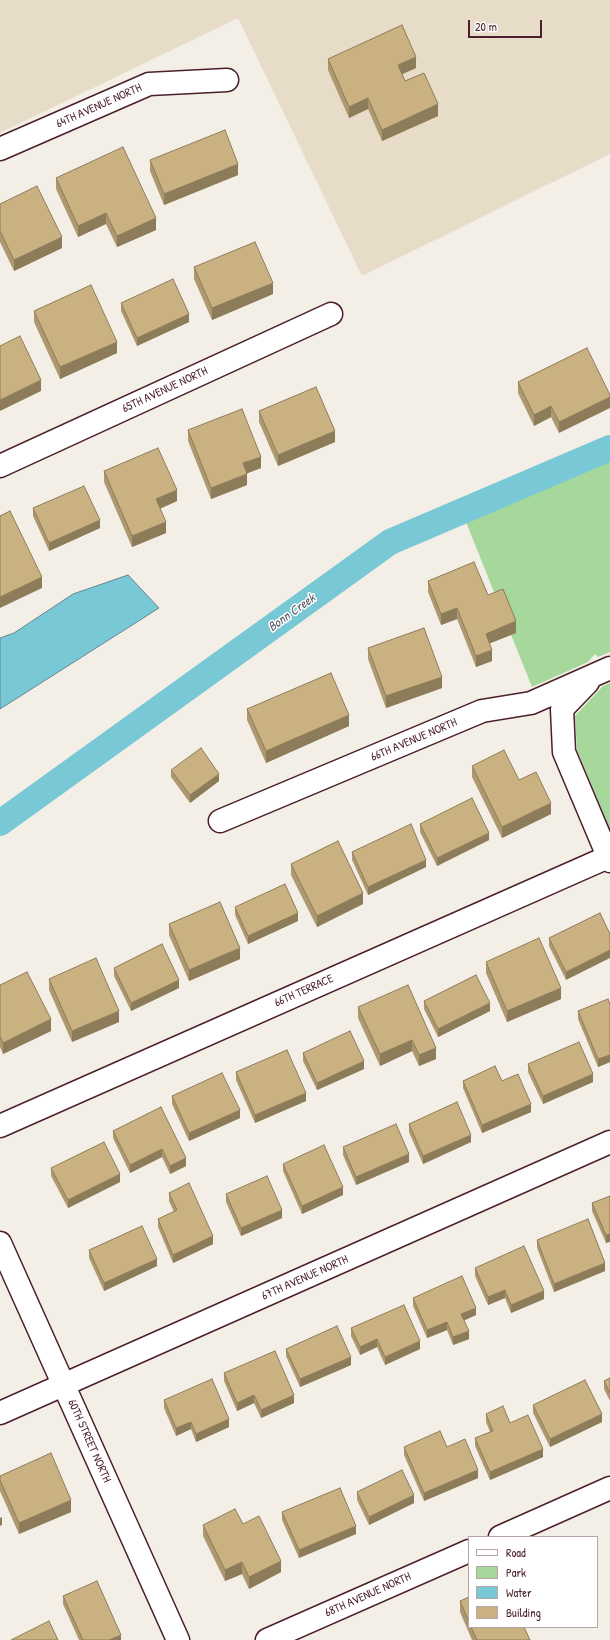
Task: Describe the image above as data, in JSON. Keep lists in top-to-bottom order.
{
  "streets": {
    "street": [
      "64TH AVENUE NORTH",
      "65TH AVENUE NORTH",
      "66TH AVENUE NORTH",
      "66TH TERRACE",
      "67TH AVENUE NORTH",
      "60TH STREET NORTH",
      "68TH AVENUE NORTH"
    ]
  },
  "crossings": [
    ["67TH AVENUE NORTH", "60TH STREET NORTH"]
  ],
  "water": ["Bonn Creek"],
  "legend": [
    "Road",
    "Park",
    "Water",
    "Building"
  ],
  "scale_bar": "20 m"
}
